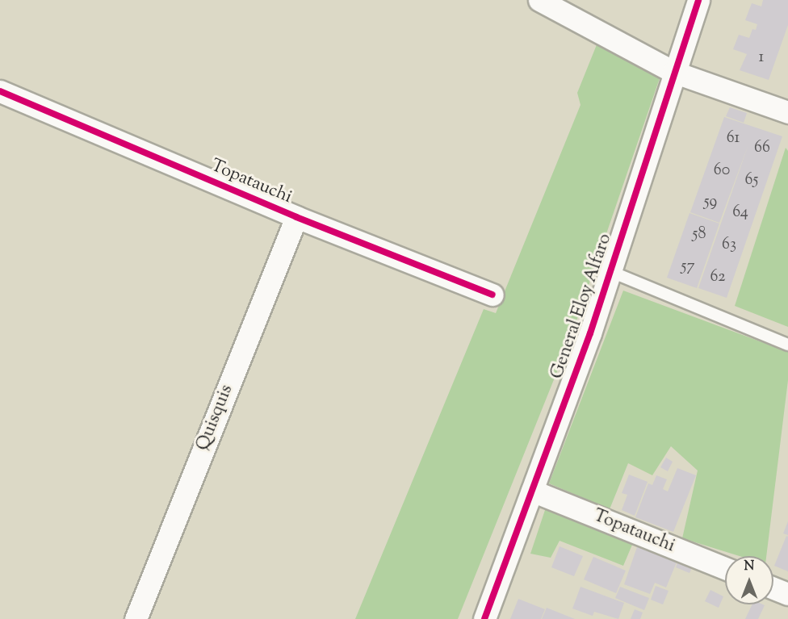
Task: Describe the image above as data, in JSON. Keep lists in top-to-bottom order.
{
  "streets": {
    "street": ["Topatauchi", "General Eloy Alfaro", "Quisquis"]
  },
  "crossings": [
    ["Topatauchi", "General Eloy Alfaro"],
    ["Topatauchi", "Quisquis"]
  ],
  "house_numbers": [
    "1",
    "61",
    "66",
    "60",
    "65",
    "59",
    "64",
    "58",
    "63",
    "57",
    "62"
  ],
  "north": "top"
}
